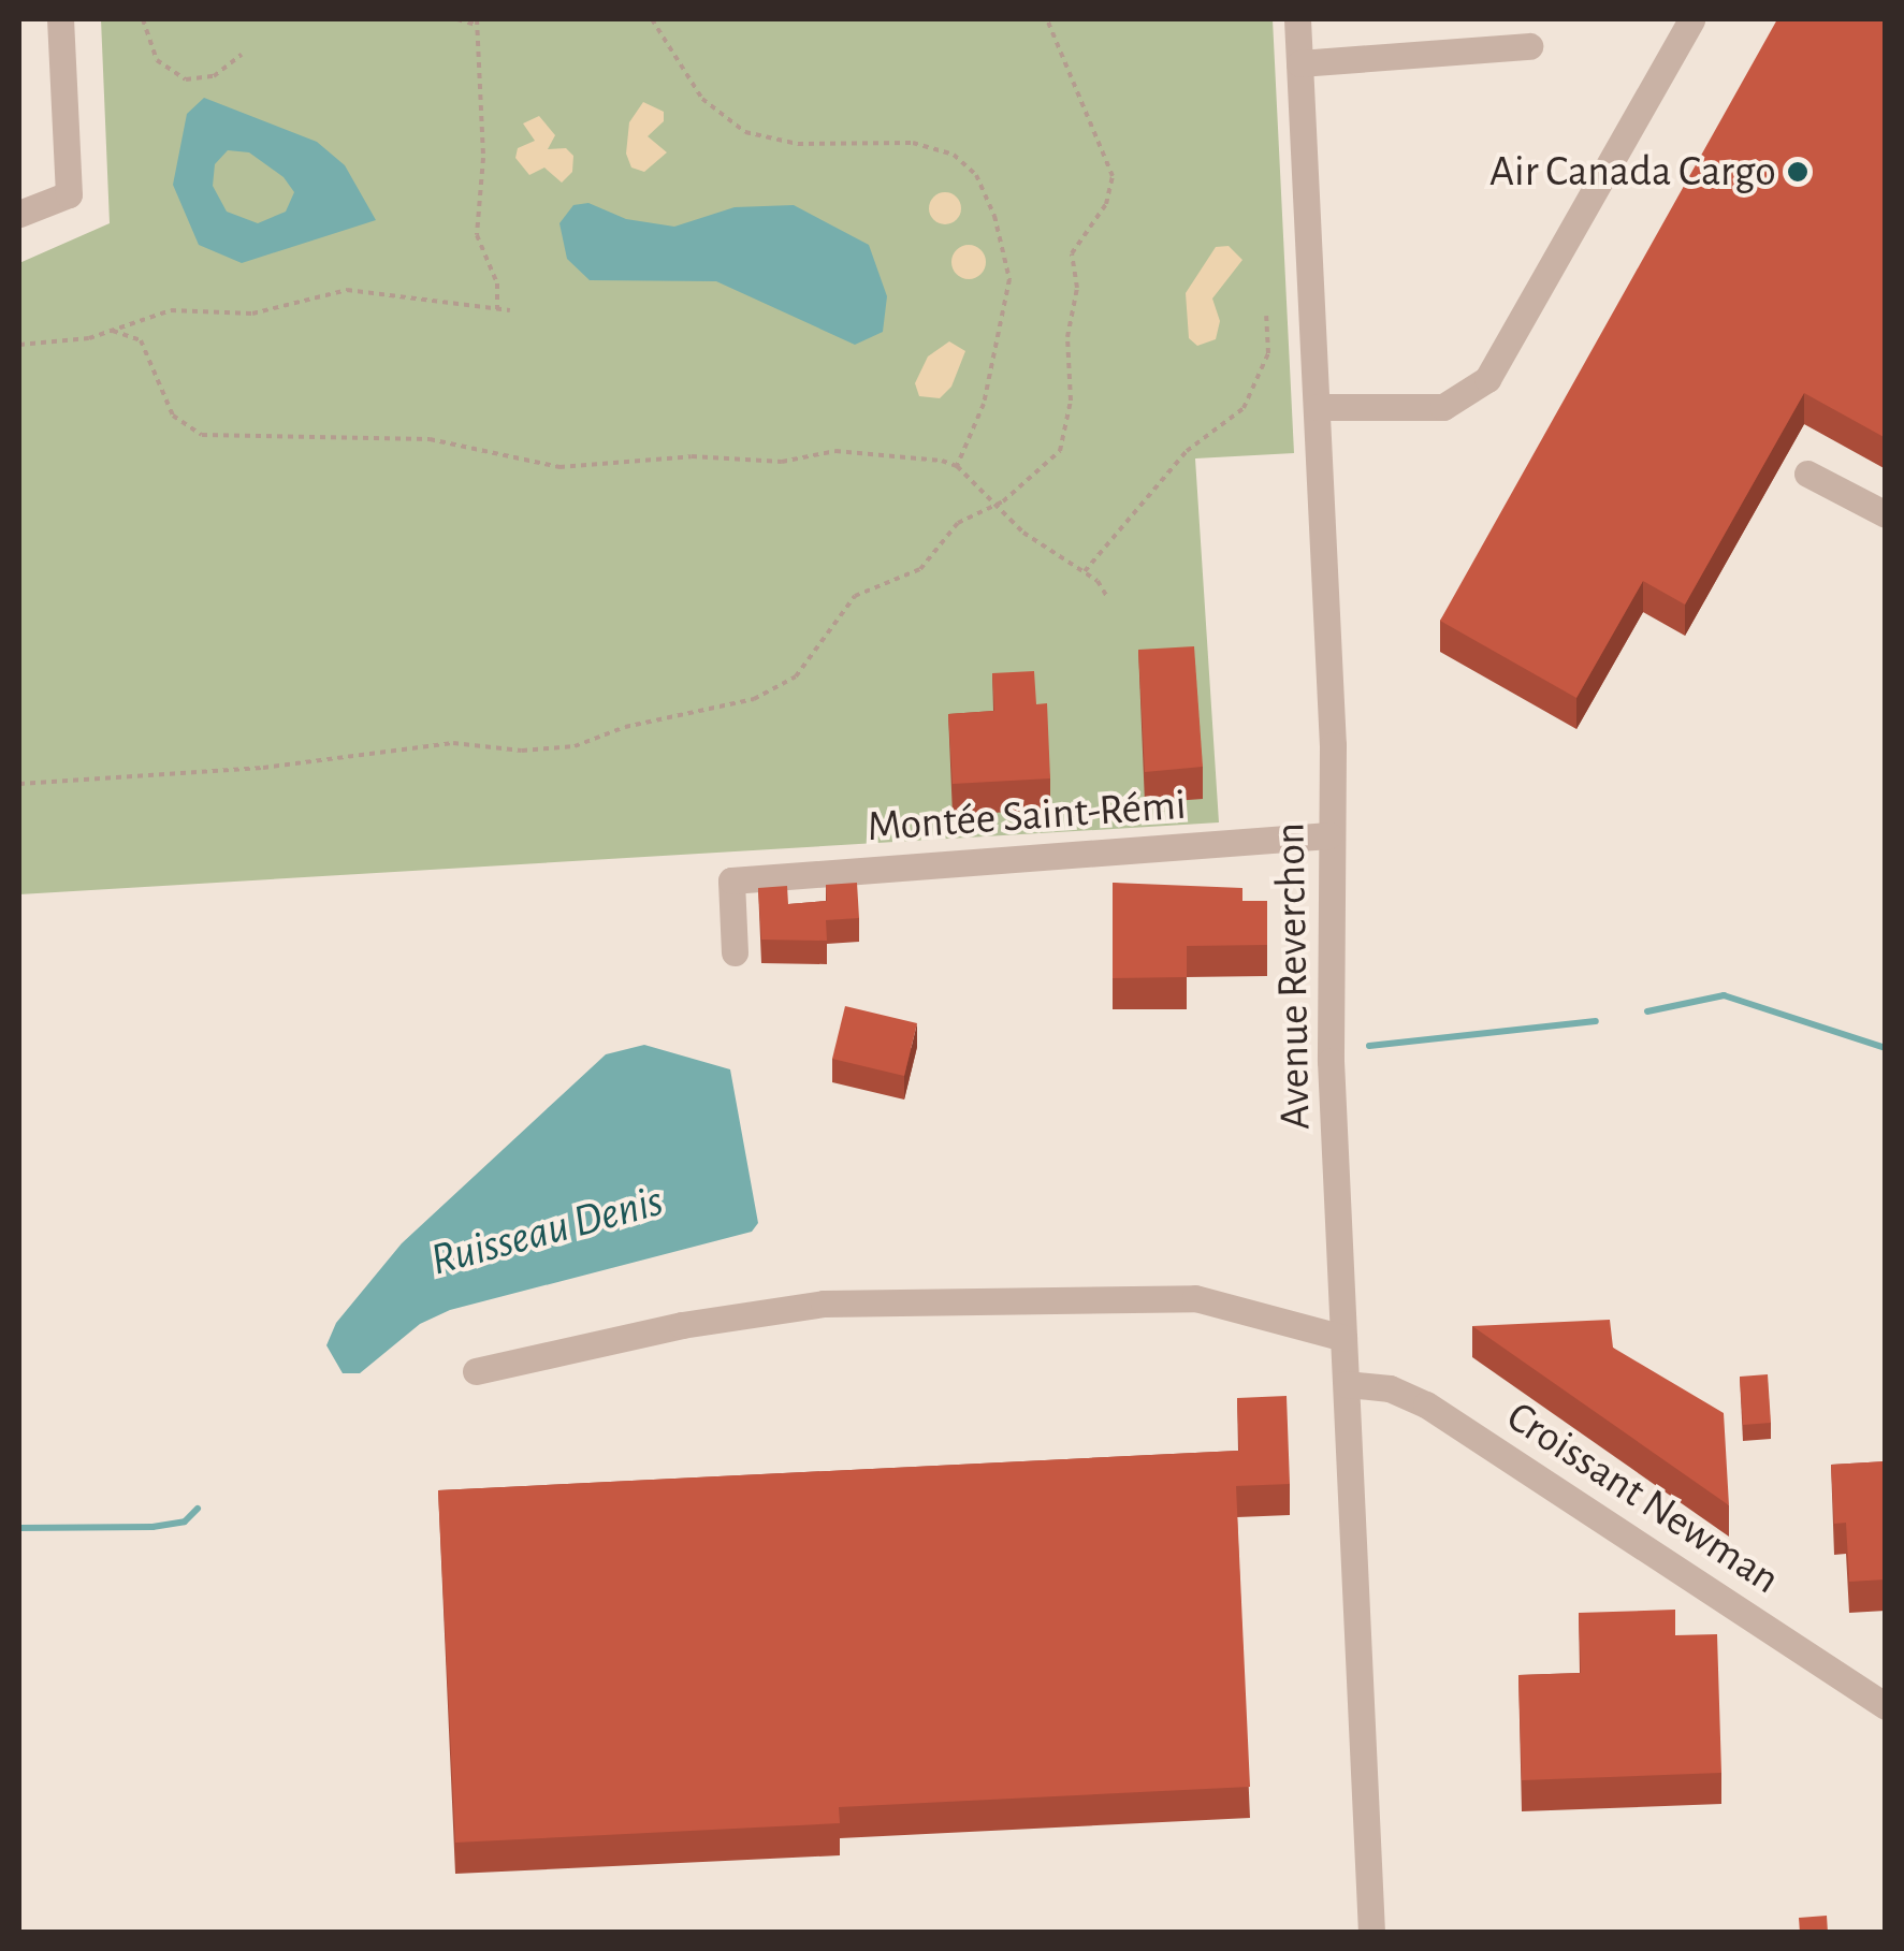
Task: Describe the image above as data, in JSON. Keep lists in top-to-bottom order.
{
  "streets": {
    "street": ["Montée Saint-Rémi", "Avenue Reverchon", "Croissant Newman"]
  },
  "crossings": [
    ["Montée Saint-Rémi", "Avenue Reverchon"],
    ["Avenue Reverchon", "Croissant Newman"]
  ],
  "water": ["Ruisseau Denis"],
  "places": ["Air Canada Cargo"]
}
